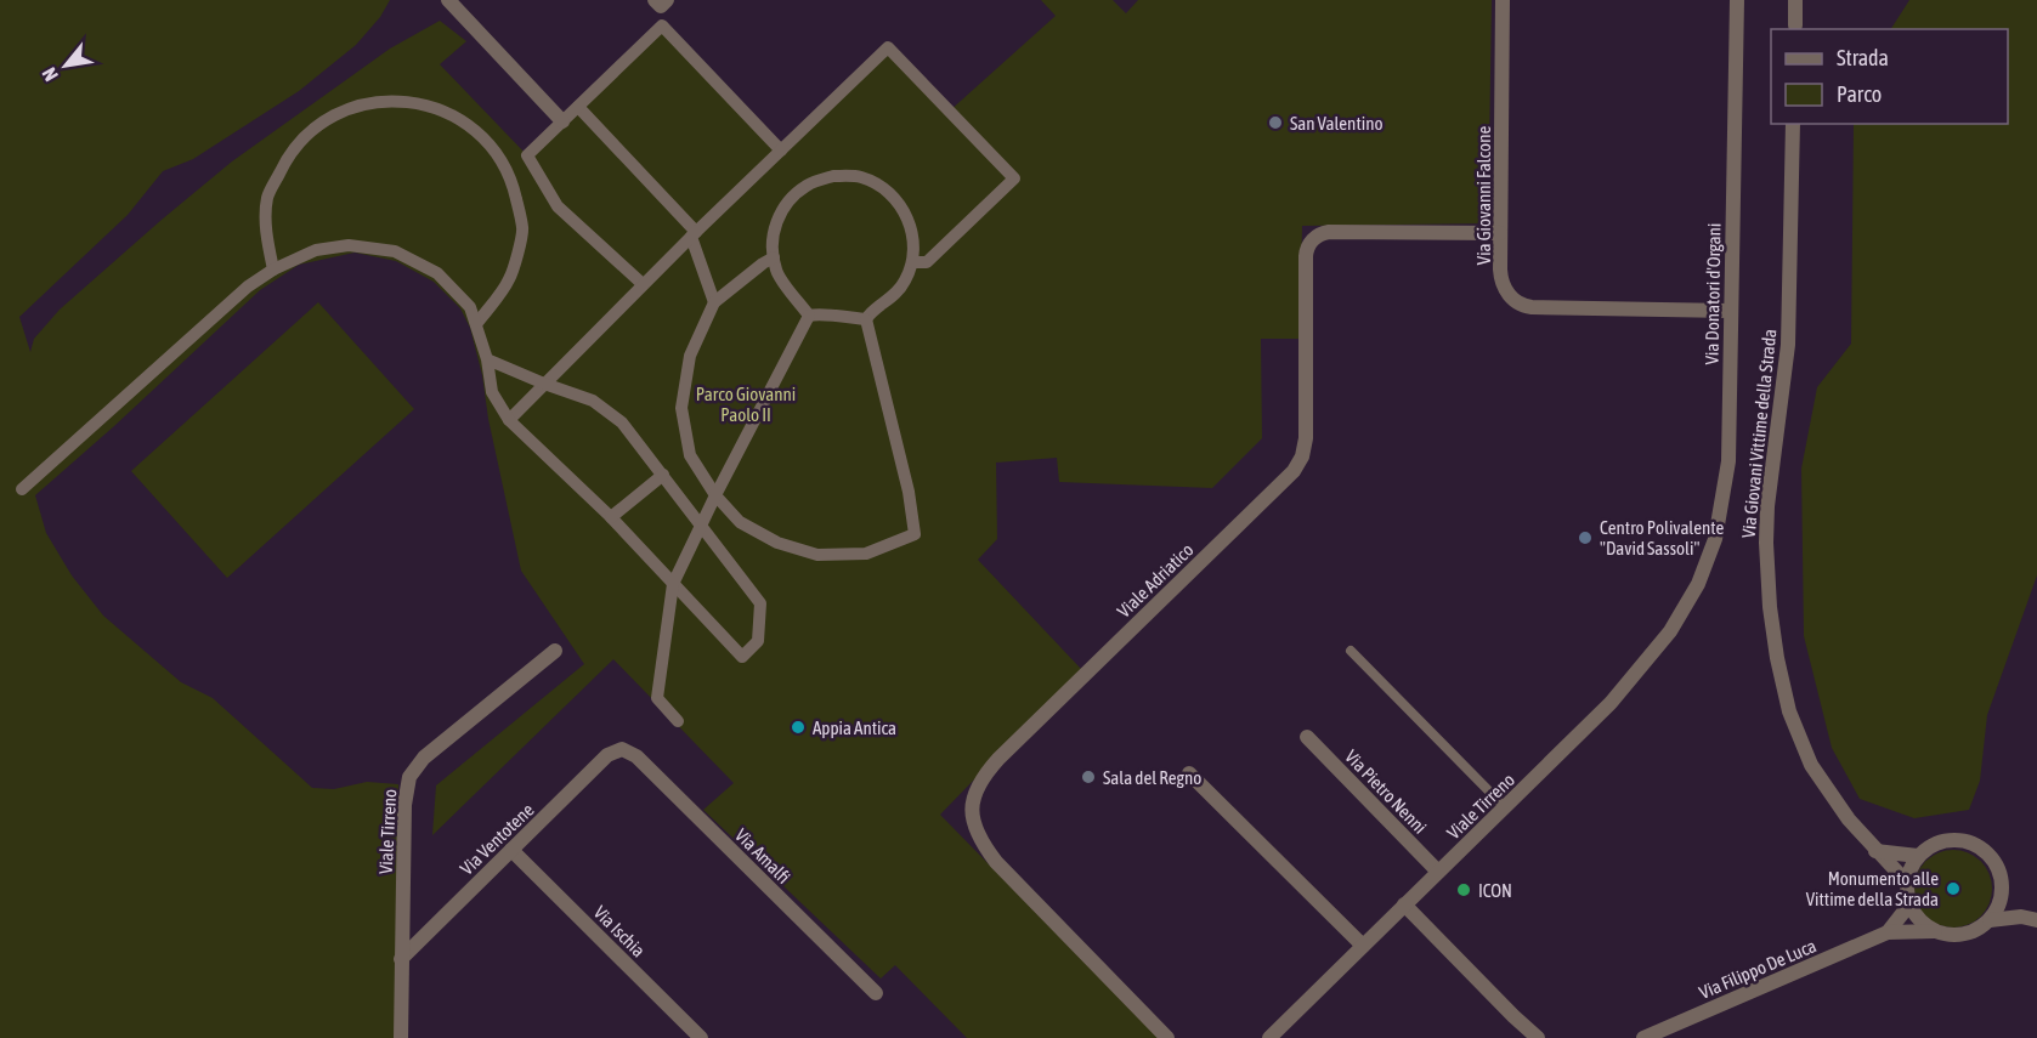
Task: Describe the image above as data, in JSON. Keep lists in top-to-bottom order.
{
  "streets": {
    "street": [
      "Via Giovanni Falcone",
      "Via Donatori d'Organi",
      "Via Giovani Vittime della Strada",
      "Viale Adriatico",
      "Via Pietro Nenni",
      "Viale Tirreno",
      "Via Ventotene",
      "Via Amalfi",
      "Via Ischia",
      "Via Filippo De Luca"
    ]
  },
  "crossings": [
    ["Via Giovanni Falcone", "Via Donatori d'Organi"],
    ["Via Giovanni Falcone", "Viale Adriatico"],
    ["Via Donatori d'Organi", "Viale Tirreno"],
    ["Via Pietro Nenni", "Viale Tirreno"],
    ["Viale Tirreno", "Via Ventotene"],
    ["Via Ventotene", "Via Amalfi"],
    ["Via Ventotene", "Via Ischia"]
  ],
  "parks": ["Parco Giovanni Paolo II"],
  "places": [
    "San Valentino",
    "Centro Polivalente \"David Sassoli\"",
    "Appia Antica",
    "Sala del Regno",
    "Monumento alle Vittime della Strada",
    "ICON"
  ],
  "legend": ["Strada", "Parco"],
  "north": "bottom left"
}
